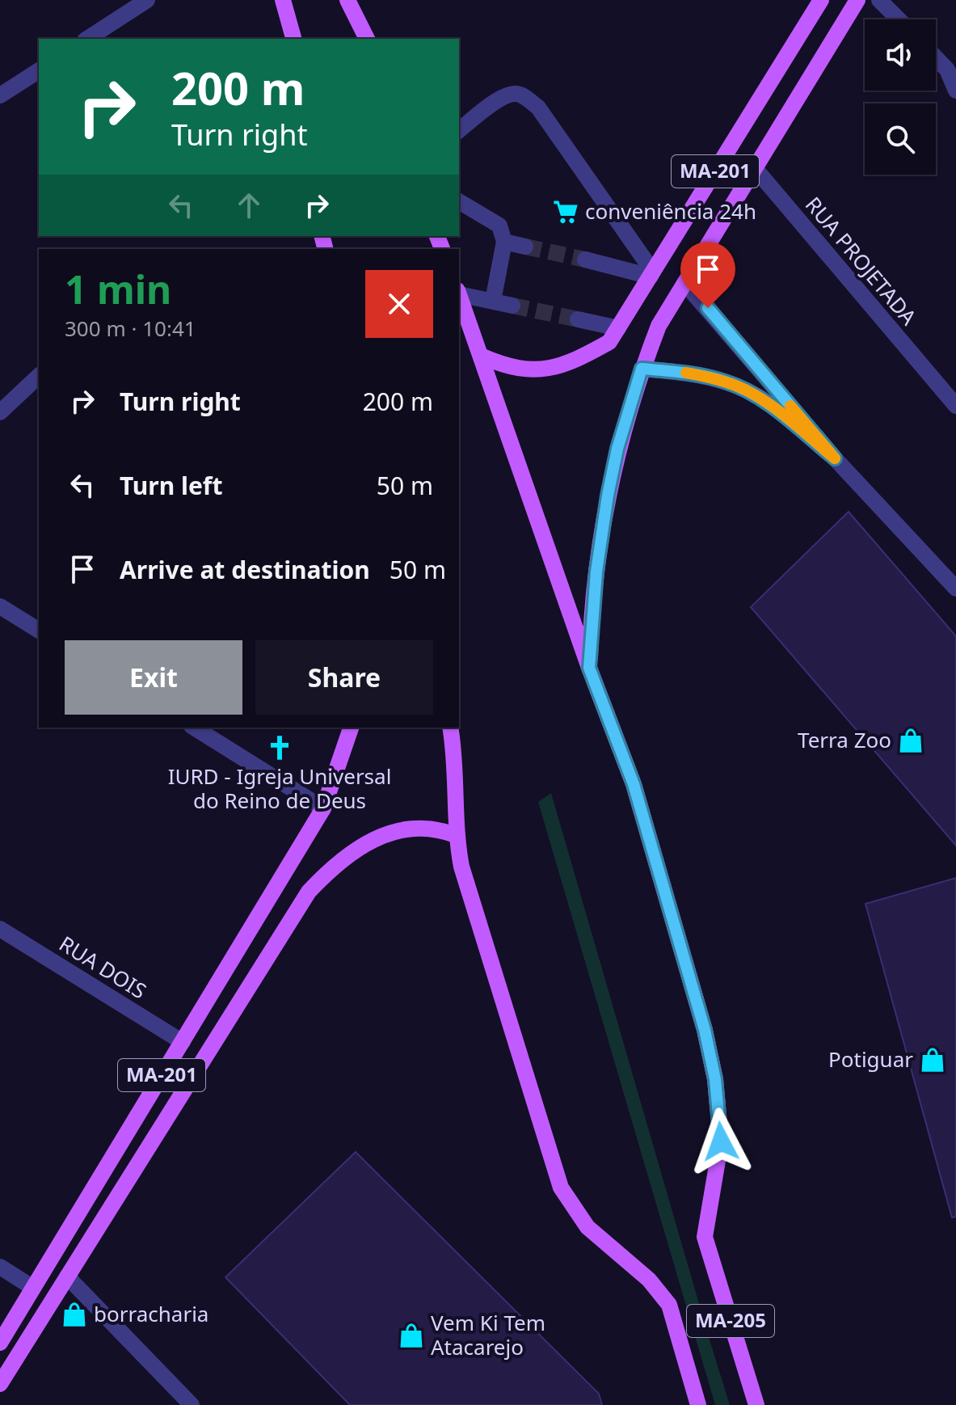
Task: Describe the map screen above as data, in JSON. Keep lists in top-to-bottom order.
{
  "streets": {
    "main road": ["MA-201", "MA-205"],
    "street": ["RUA PROJETADA", "RUA DOIS"]
  },
  "crossings": [
    ["MA-201", "RUA PROJETADA"],
    ["MA-201", "RUA DOIS"],
    ["MA-201", "MA-205"]
  ],
  "places": {
    "supermarket": ["conveniência 24h"],
    "shop": [
      "Terra Zoo",
      "Potiguar",
      "borracharia",
      "Vem Ki Tem Atacarejo"
    ],
    "church": ["IURD - Igreja Universal do Reino de Deus"]
  },
  "page": {
    "turn": ["200 m", "Turn right"],
    "heading": ["1 min", "300 m · 10:41"],
    "list": [
      {
        "name": "Turn right",
        "value": "200 m"
      },
      {
        "name": "Turn left",
        "value": "50 m"
      },
      {
        "name": "Arrive at destination",
        "value": "50 m"
      }
    ],
    "buttons": ["Exit", "Share"]
  }
}
